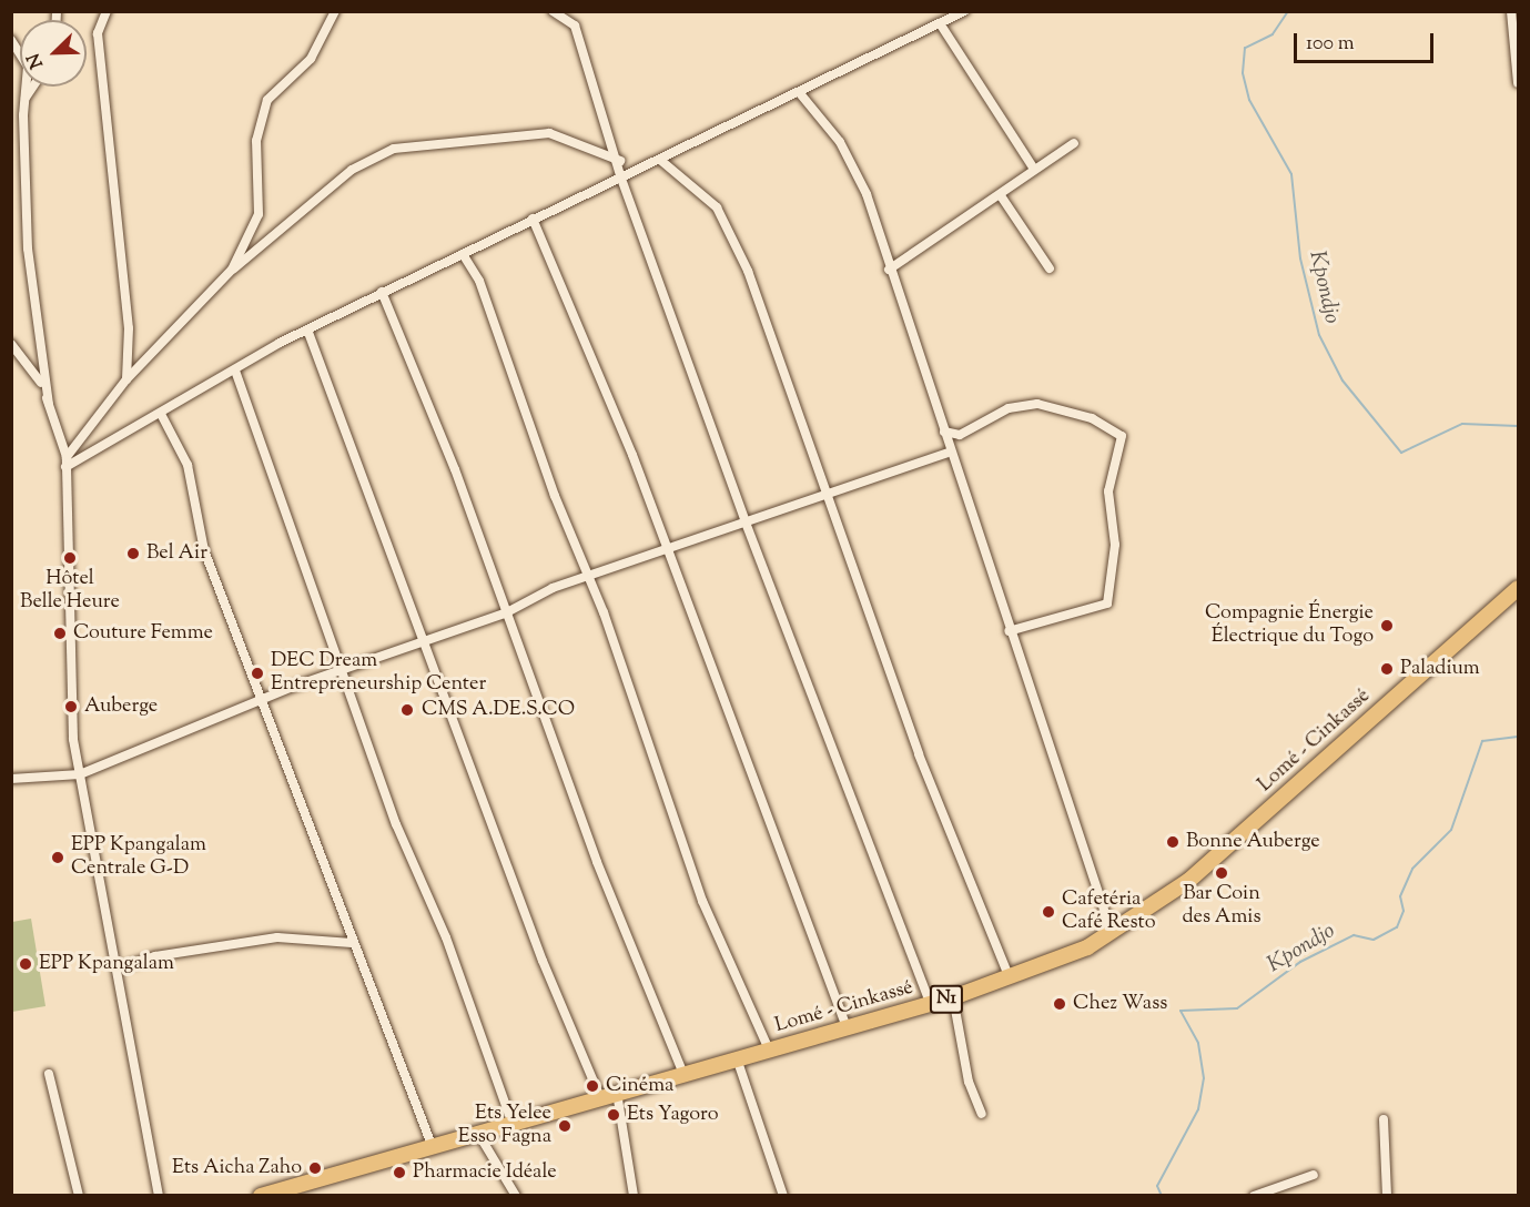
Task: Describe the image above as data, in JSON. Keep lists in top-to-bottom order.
{
  "streets": {
    "highway": ["Lomé - Cinkassé", "N1"]
  },
  "water": ["Kpondjo"],
  "places": [
    "Bel Air",
    "Hôtel Belle Heure",
    "Compagnie Énergie Électrique du Togo",
    "Couture Femme",
    "Paladium",
    "DEC Dream Entrepreneurship Center",
    "Auberge",
    "CMS A.DE.S.CO",
    "Bonne Auberge",
    "EPP Kpangalam Centrale G-D",
    "Bar Coin des Amis",
    "Cafetéria Café Resto",
    "EPP Kpangalam",
    "Chez Wass",
    "Cinéma",
    "Ets Yagoro",
    "Ets Yelee Esso Fagna",
    "Ets Aicha Zaho",
    "Pharmacie Idéale"
  ],
  "scale_bar": "100 m",
  "north": "bottom left"
}
